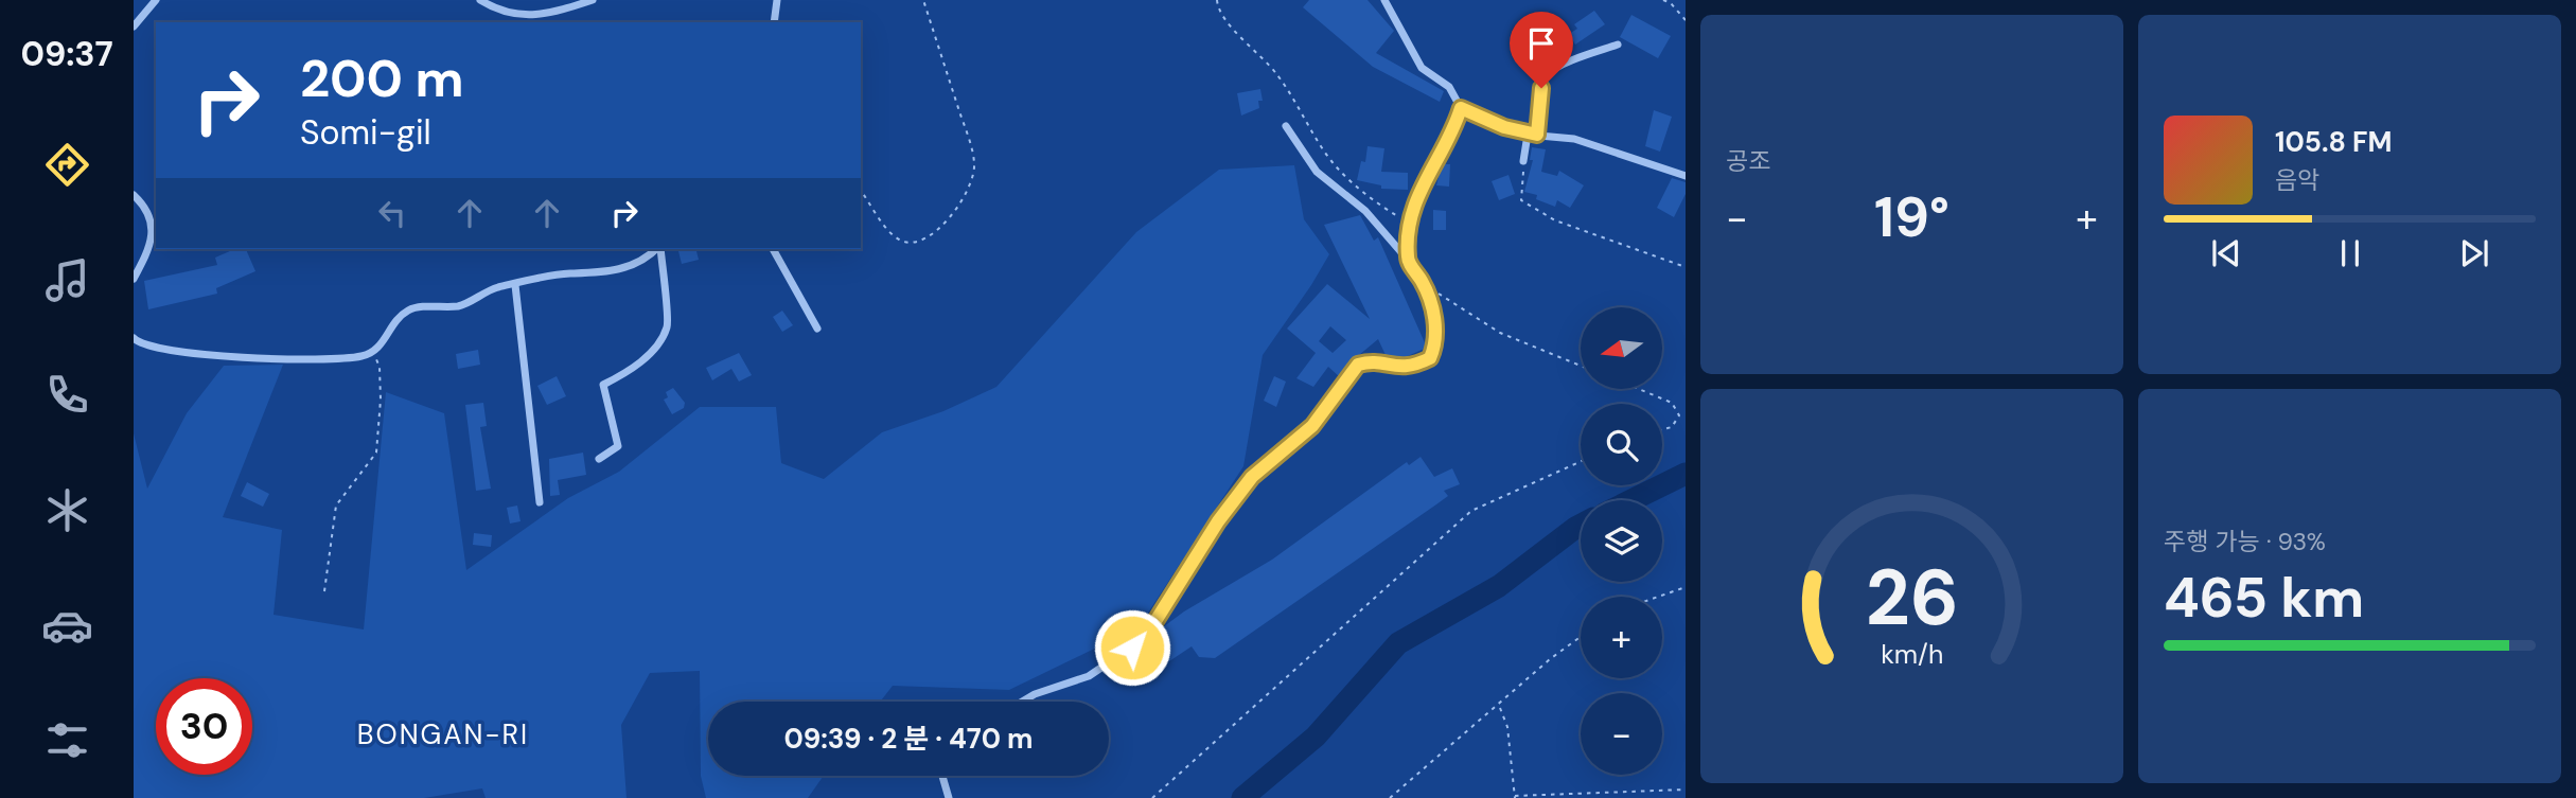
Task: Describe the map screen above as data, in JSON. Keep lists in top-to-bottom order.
{
  "districts": ["BONGAN-RI"],
  "north": "left",
  "page": {
    "tabs": "09:37",
    "tile": [
      "공조",
      ["주행 가능 · 93%", "465 km"]
    ],
    "turn": ["200 m", "Somi-gil"],
    "song": ["105.8 FM", "음악"],
    "heat": ["−", "19°", "+"],
    "map_buttons": ["+", "−"],
    "limit": "30",
    "trip": "09:39 · 2 분 · 470 m",
    "gauge": ["26", "km/h"]
  }
}
